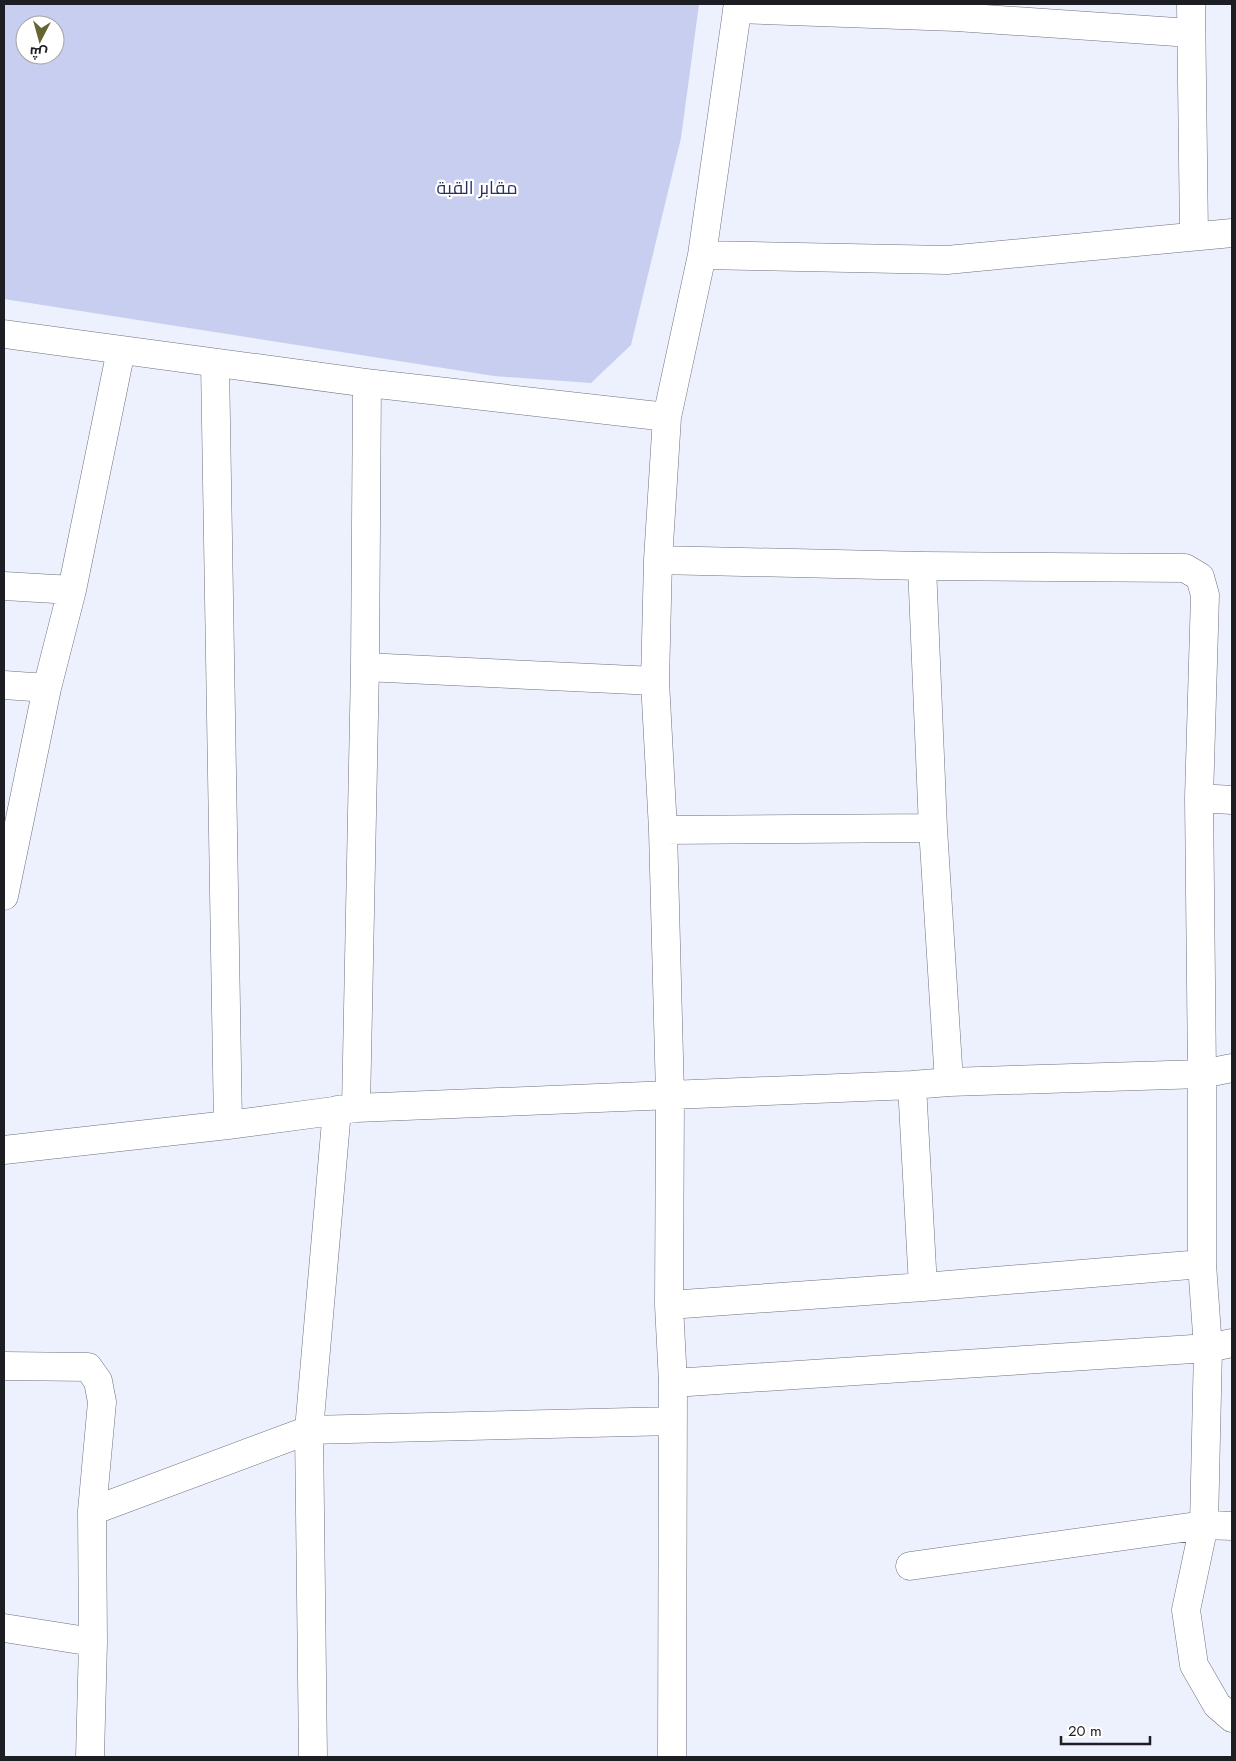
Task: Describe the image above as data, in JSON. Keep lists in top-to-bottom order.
{
  "parks": ["مقابر القبة"],
  "scale_bar": "20 m",
  "north": "bottom"
}
